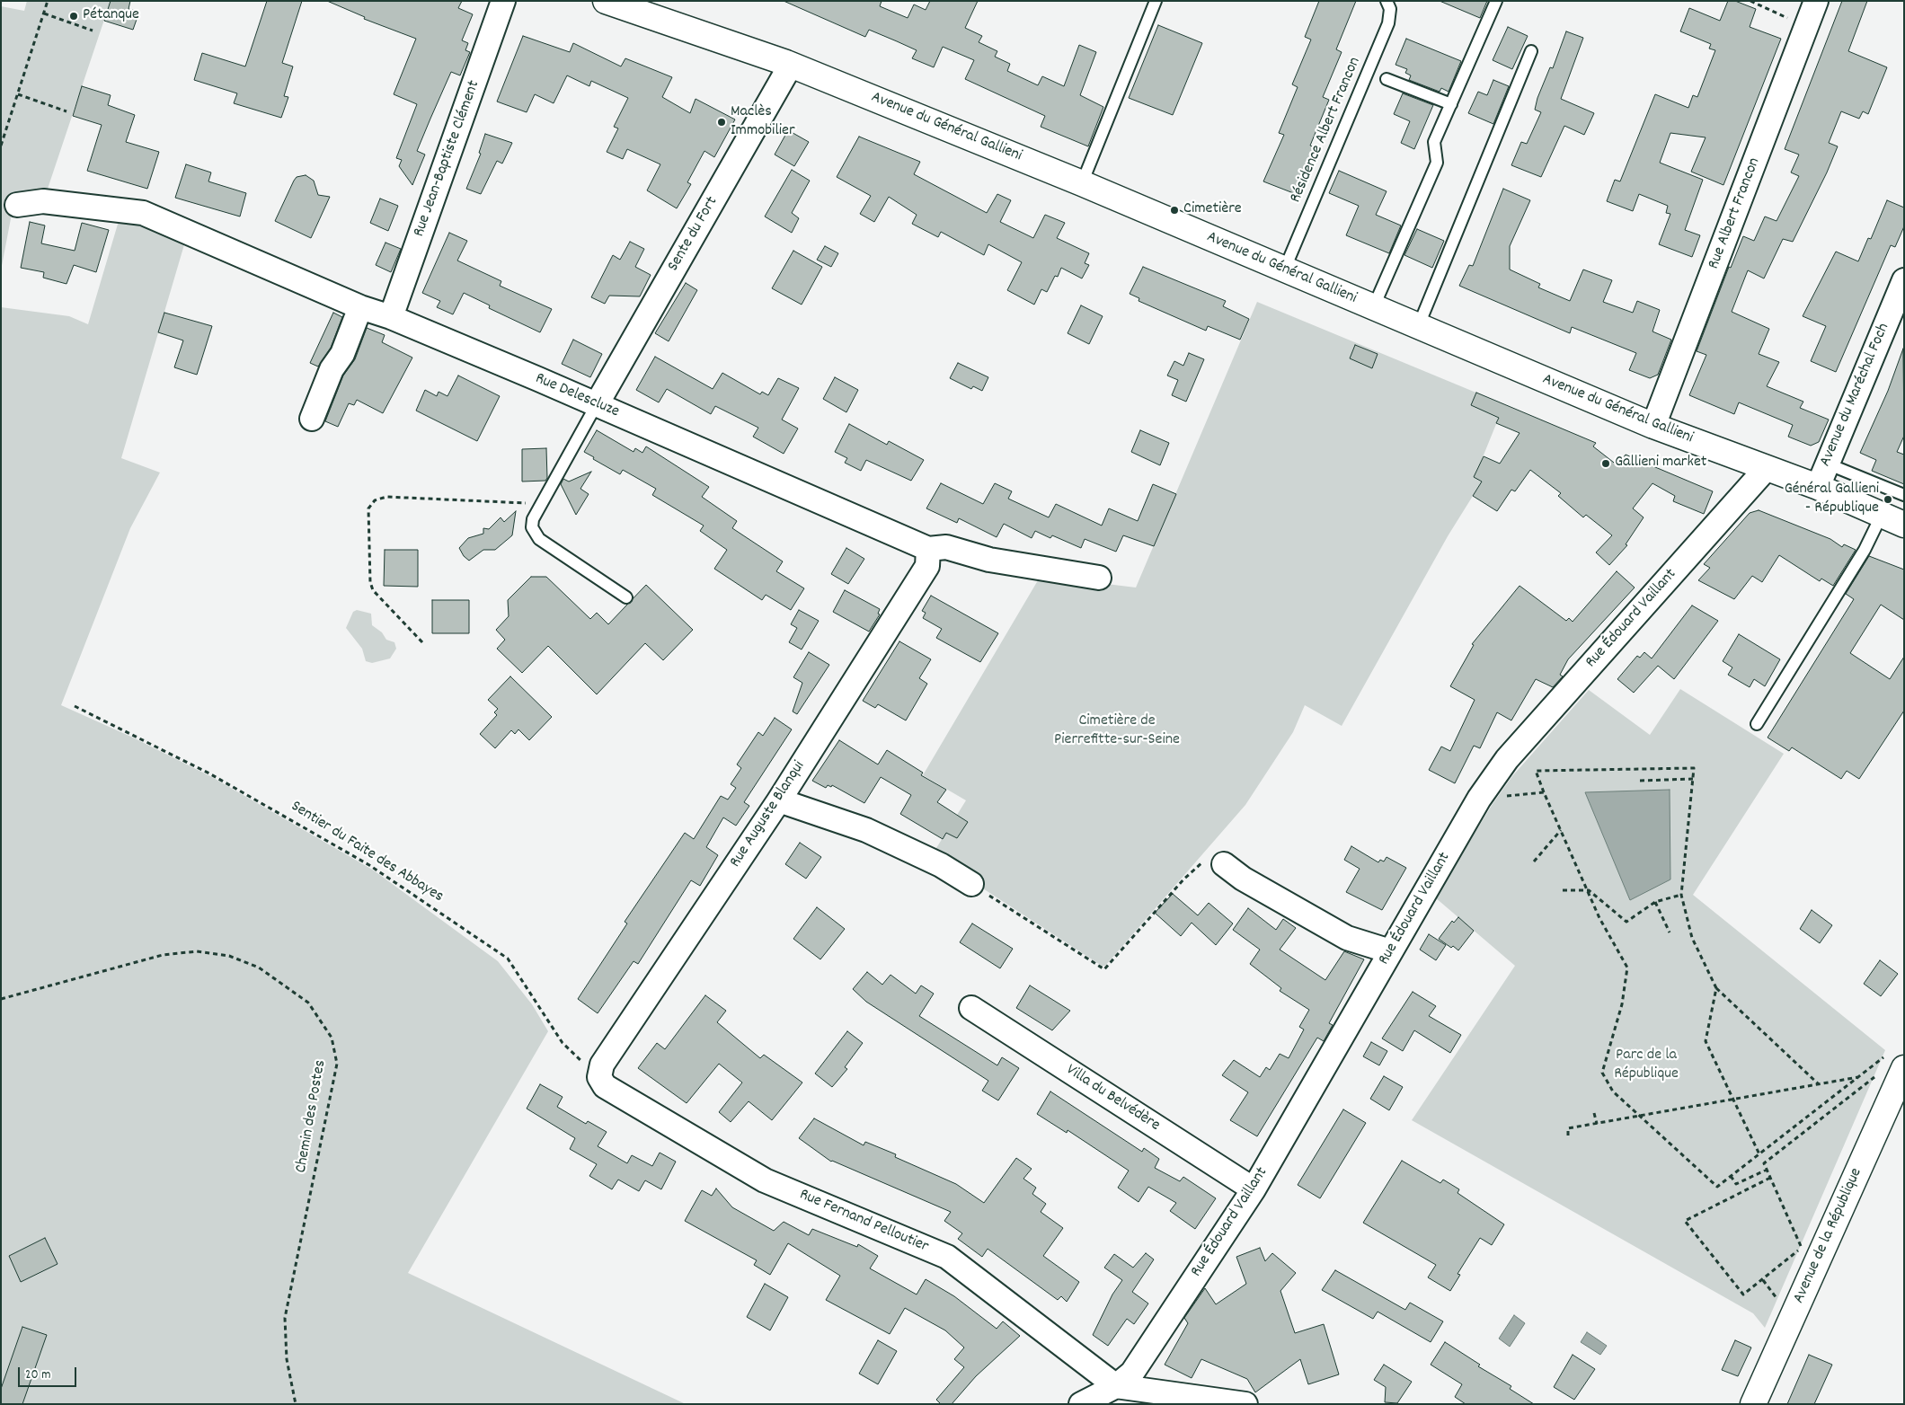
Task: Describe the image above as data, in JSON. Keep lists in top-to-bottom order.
{
  "streets": {
    "street": [
      "Avenue du Général Gallieni",
      "Rue Jean-Baptiste Clément",
      "Rue Albert Francon",
      "Sente du Fort",
      "Avenue du Maréchal Foch",
      "Rue Delescluze",
      "Rue Édouard Vaillant",
      "Rue Auguste Blanqui",
      "Villa du Belvédère",
      "Rue Fernand Pelloutier",
      "Avenue de la République"
    ],
    "lane": ["Résidence Albert Francon"],
    "path": ["Sentier du Faite des Abbayes", "Chemin des Postes"]
  },
  "crossings": [
    ["Avenue du Général Gallieni", "Résidence Albert Francon"],
    ["Avenue du Général Gallieni", "Rue Albert Francon"],
    ["Avenue du Général Gallieni", "Sente du Fort"],
    ["Avenue du Général Gallieni", "Avenue du Maréchal Foch"],
    ["Avenue du Général Gallieni", "Rue Édouard Vaillant"],
    ["Rue Jean-Baptiste Clément", "Rue Delescluze"],
    ["Sente du Fort", "Rue Delescluze"],
    ["Rue Delescluze", "Rue Auguste Blanqui"],
    ["Rue Édouard Vaillant", "Villa du Belvédère"],
    ["Rue Édouard Vaillant", "Rue Fernand Pelloutier"],
    ["Rue Auguste Blanqui", "Sentier du Faite des Abbayes"],
    ["Rue Auguste Blanqui", "Rue Fernand Pelloutier"],
    ["Sentier du Faite des Abbayes", "Rue Fernand Pelloutier"]
  ],
  "parks": ["Cimetière de Pierrefitte-sur-Seine", "Parc de la République"],
  "places": [
    "Pétanque",
    "Maclès Immobilier",
    "Cimetière",
    "Gallieni market",
    "Général Gallieni - République"
  ],
  "scale_bar": "20 m"
}
